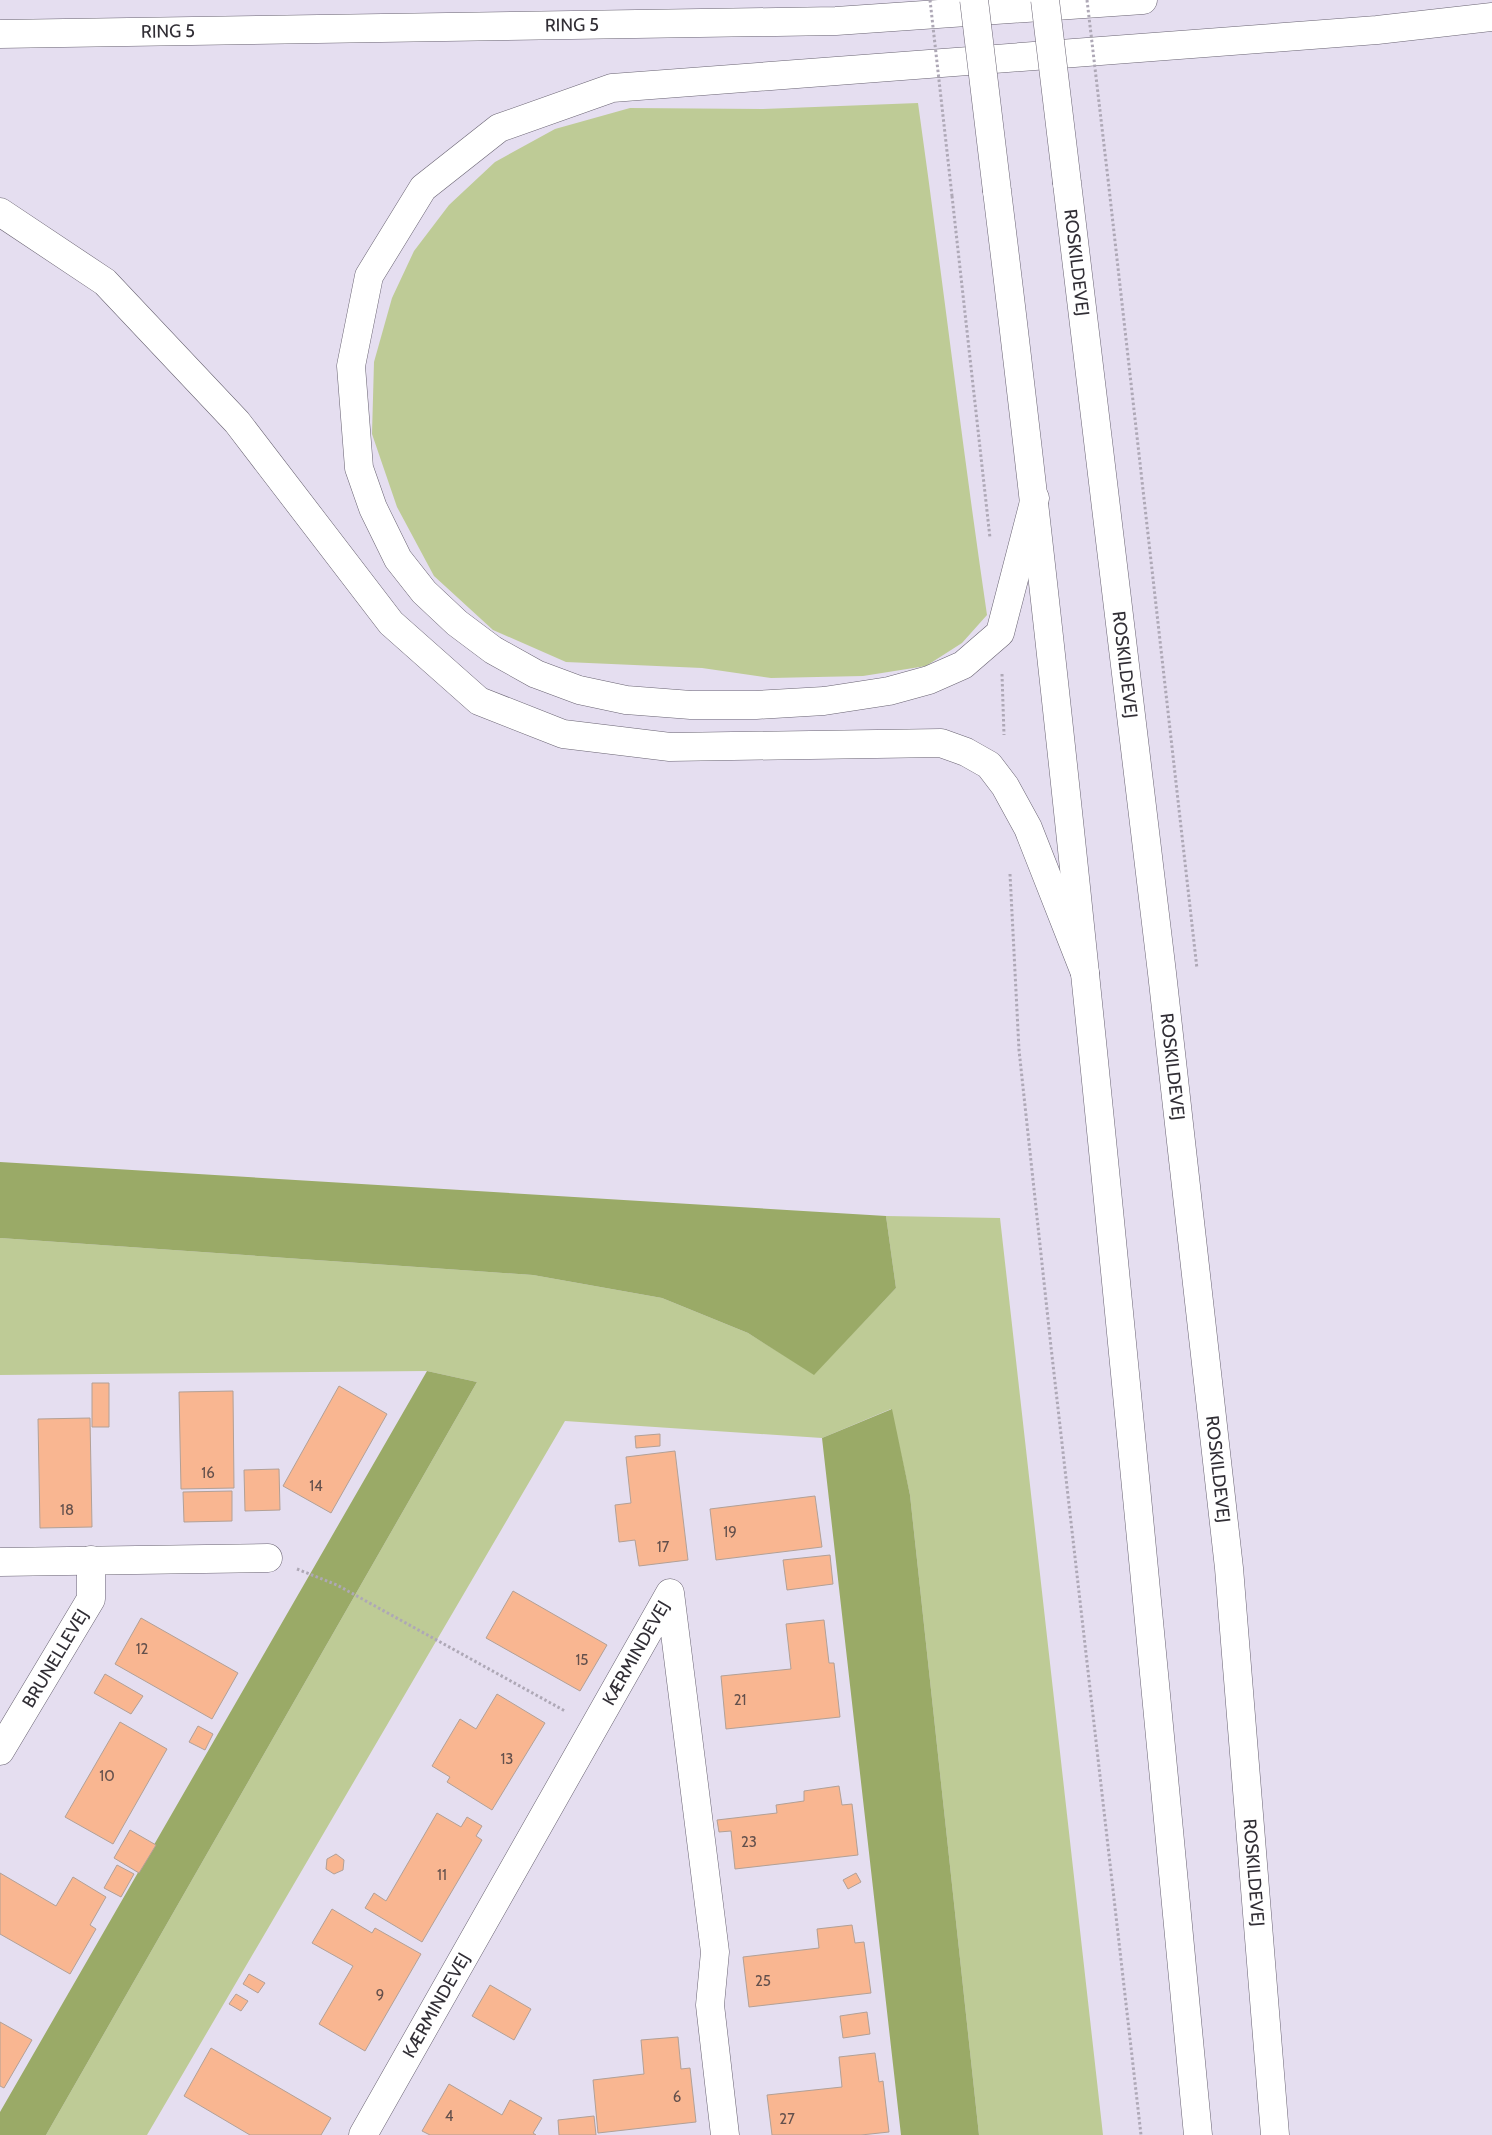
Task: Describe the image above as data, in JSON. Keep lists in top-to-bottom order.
{
  "streets": {
    "main road": [
      "RING 5",
      "ROSKILDEVEJ",
      "KÆRMINDEVEJ",
      "BRUNELLEVEJ"
    ]
  },
  "house_numbers": [
    "16",
    "14",
    "18",
    "19",
    "17",
    "12",
    "15",
    "21",
    "13",
    "10",
    "23",
    "11",
    "25",
    "9",
    "6",
    "4",
    "27"
  ]
}
